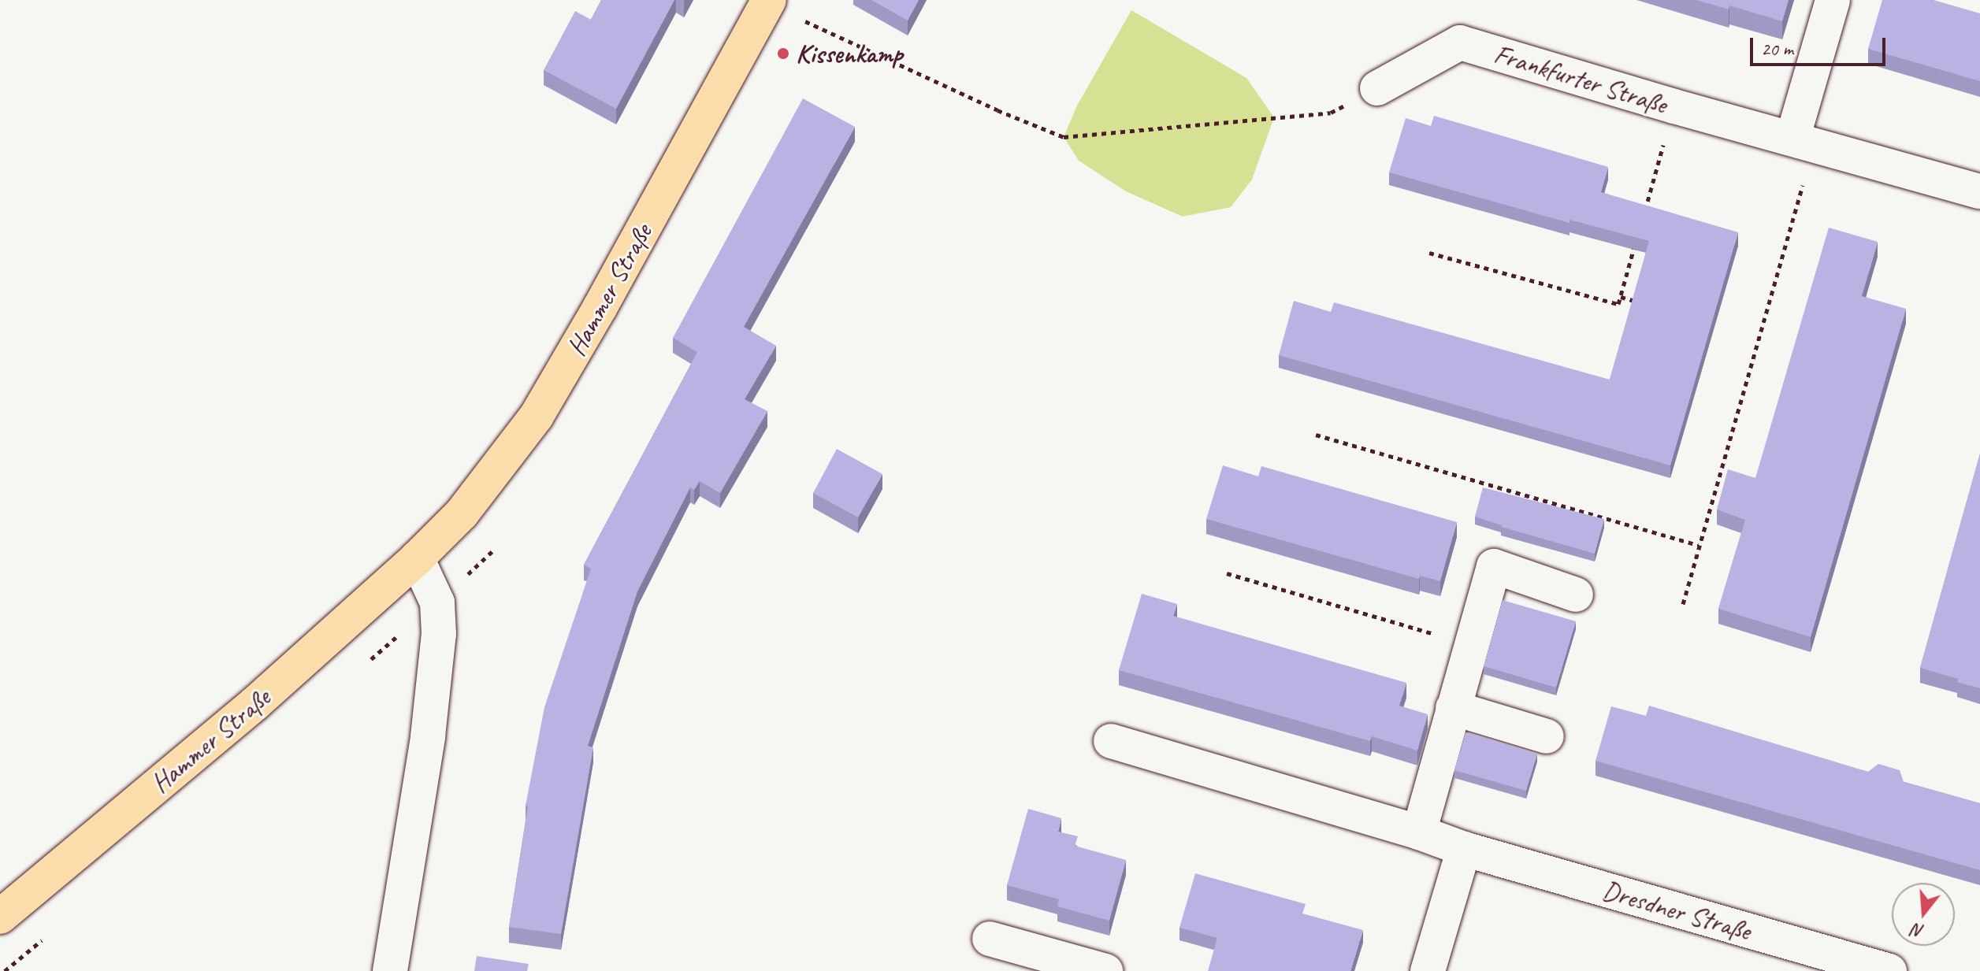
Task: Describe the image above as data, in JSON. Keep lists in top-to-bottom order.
{
  "streets": {
    "main road": ["Hammer Straße"],
    "street": ["Frankfurter Straße", "Dresdner Straße"]
  },
  "places": ["Kissenkamp"],
  "scale_bar": "20 m",
  "north": "bottom"
}
